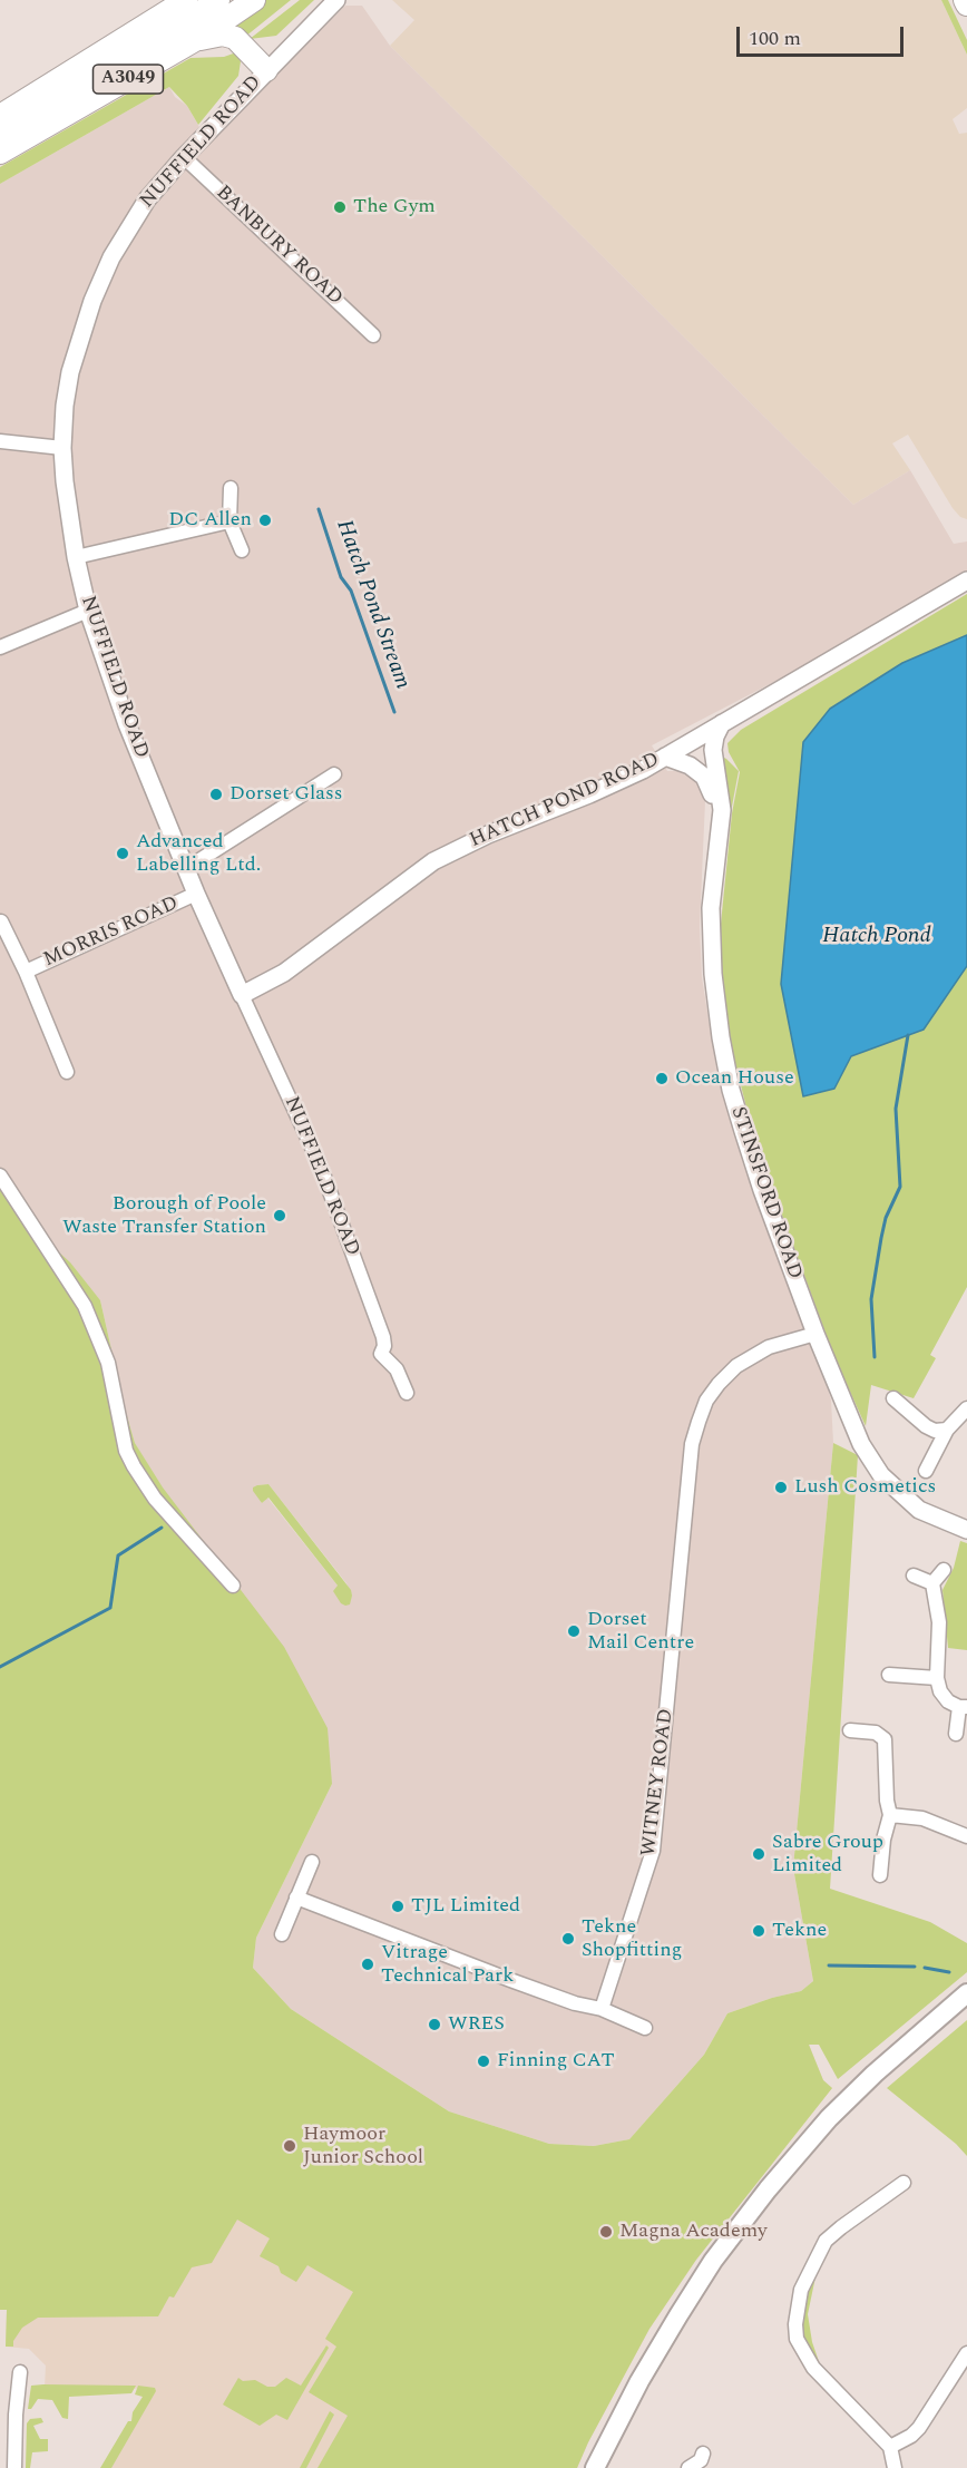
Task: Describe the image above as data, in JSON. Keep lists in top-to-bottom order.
{
  "streets": {
    "highway": ["A3049"],
    "street": [
      "NUFFIELD ROAD",
      "BANBURY ROAD",
      "HATCH POND ROAD",
      "MORRIS ROAD",
      "STINSFORD ROAD",
      "WITNEY ROAD"
    ]
  },
  "crossings": [
    ["NUFFIELD ROAD", "BANBURY ROAD"],
    ["NUFFIELD ROAD", "HATCH POND ROAD"],
    ["NUFFIELD ROAD", "MORRIS ROAD"],
    ["HATCH POND ROAD", "STINSFORD ROAD"],
    ["STINSFORD ROAD", "WITNEY ROAD"]
  ],
  "water": ["Hatch Pond Stream", "Hatch Pond"],
  "places": [
    "The Gym",
    "DC Allen",
    "Dorset Glass",
    "Advanced Labelling Ltd.",
    "Ocean House",
    "Borough of Poole Waste Transfer Station",
    "Lush Cosmetics",
    "Dorset Mail Centre",
    "Sabre Group Limited",
    "TJL Limited",
    "Tekne",
    "Tekne Shopfitting",
    "Vitrage Technical Park",
    "WRES",
    "Finning CAT",
    "Haymoor Junior School",
    "Magna Academy"
  ],
  "scale_bar": "100 m"
}
